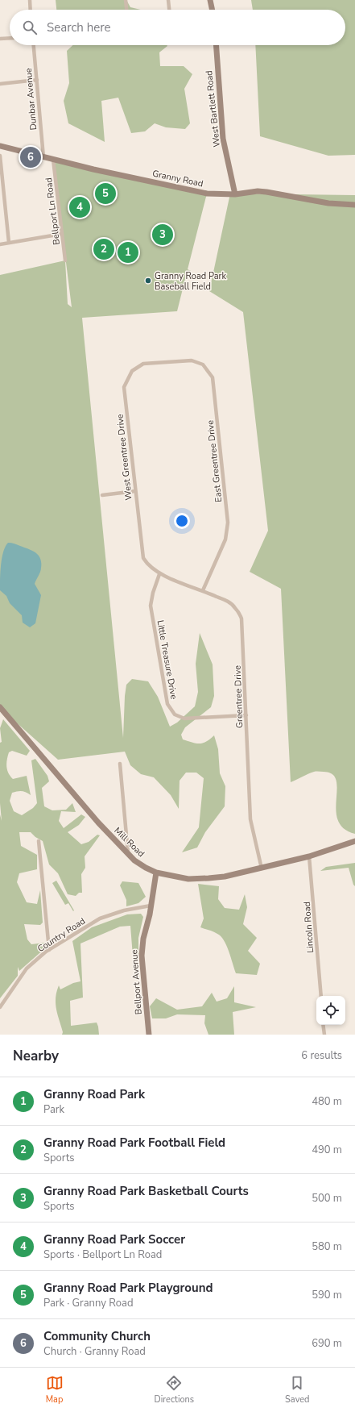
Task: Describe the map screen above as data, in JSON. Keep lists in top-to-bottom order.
{
  "streets": {
    "main road": [
      "West Bartlett Road",
      "Granny Road",
      "Mill Road",
      "Bellport Avenue"
    ],
    "street": [
      "Dunbar Avenue",
      "Bellport Ln Road",
      "West Greentree Drive",
      "East Greentree Drive",
      "Little Treasure Drive",
      "Greentree Drive",
      "Lincoln Road",
      "Country Road"
    ]
  },
  "crossings": [
    ["Dunbar Avenue", "Granny Road"],
    ["West Bartlett Road", "Granny Road"],
    ["Granny Road", "Bellport Ln Road"],
    ["West Greentree Drive", "East Greentree Drive"],
    ["West Greentree Drive", "Little Treasure Drive"],
    ["West Greentree Drive", "Greentree Drive"],
    ["East Greentree Drive", "Greentree Drive"],
    ["Little Treasure Drive", "Greentree Drive"],
    ["Greentree Drive", "Mill Road"],
    ["Mill Road", "Lincoln Road"],
    ["Mill Road", "Bellport Avenue"],
    ["Country Road", "Bellport Avenue"]
  ],
  "places": ["Granny Road Park Baseball Field"],
  "page": {
    "search": "Search here",
    "pins": [
      "6",
      "5",
      "4",
      "3",
      "2",
      "1"
    ],
    "heading": ["Nearby", "6 results"],
    "list": [
      {
        "mark": "1",
        "name": "Granny Road Park",
        "note": "Park",
        "value": "480 m"
      },
      {
        "mark": "2",
        "name": "Granny Road Park Football Field",
        "note": "Sports",
        "value": "490 m"
      },
      {
        "mark": "3",
        "name": "Granny Road Park Basketball Courts",
        "note": "Sports",
        "value": "500 m"
      },
      {
        "mark": "4",
        "name": "Granny Road Park Soccer",
        "note": "Sports · Bellport Ln Road",
        "value": "580 m"
      },
      {
        "mark": "5",
        "name": "Granny Road Park Playground",
        "note": "Park · Granny Road",
        "value": "590 m"
      },
      {
        "mark": "6",
        "name": "Community Church",
        "note": "Church · Granny Road",
        "value": "690 m"
      }
    ],
    "nav": ["Map", "Directions", "Saved"]
  }
}
